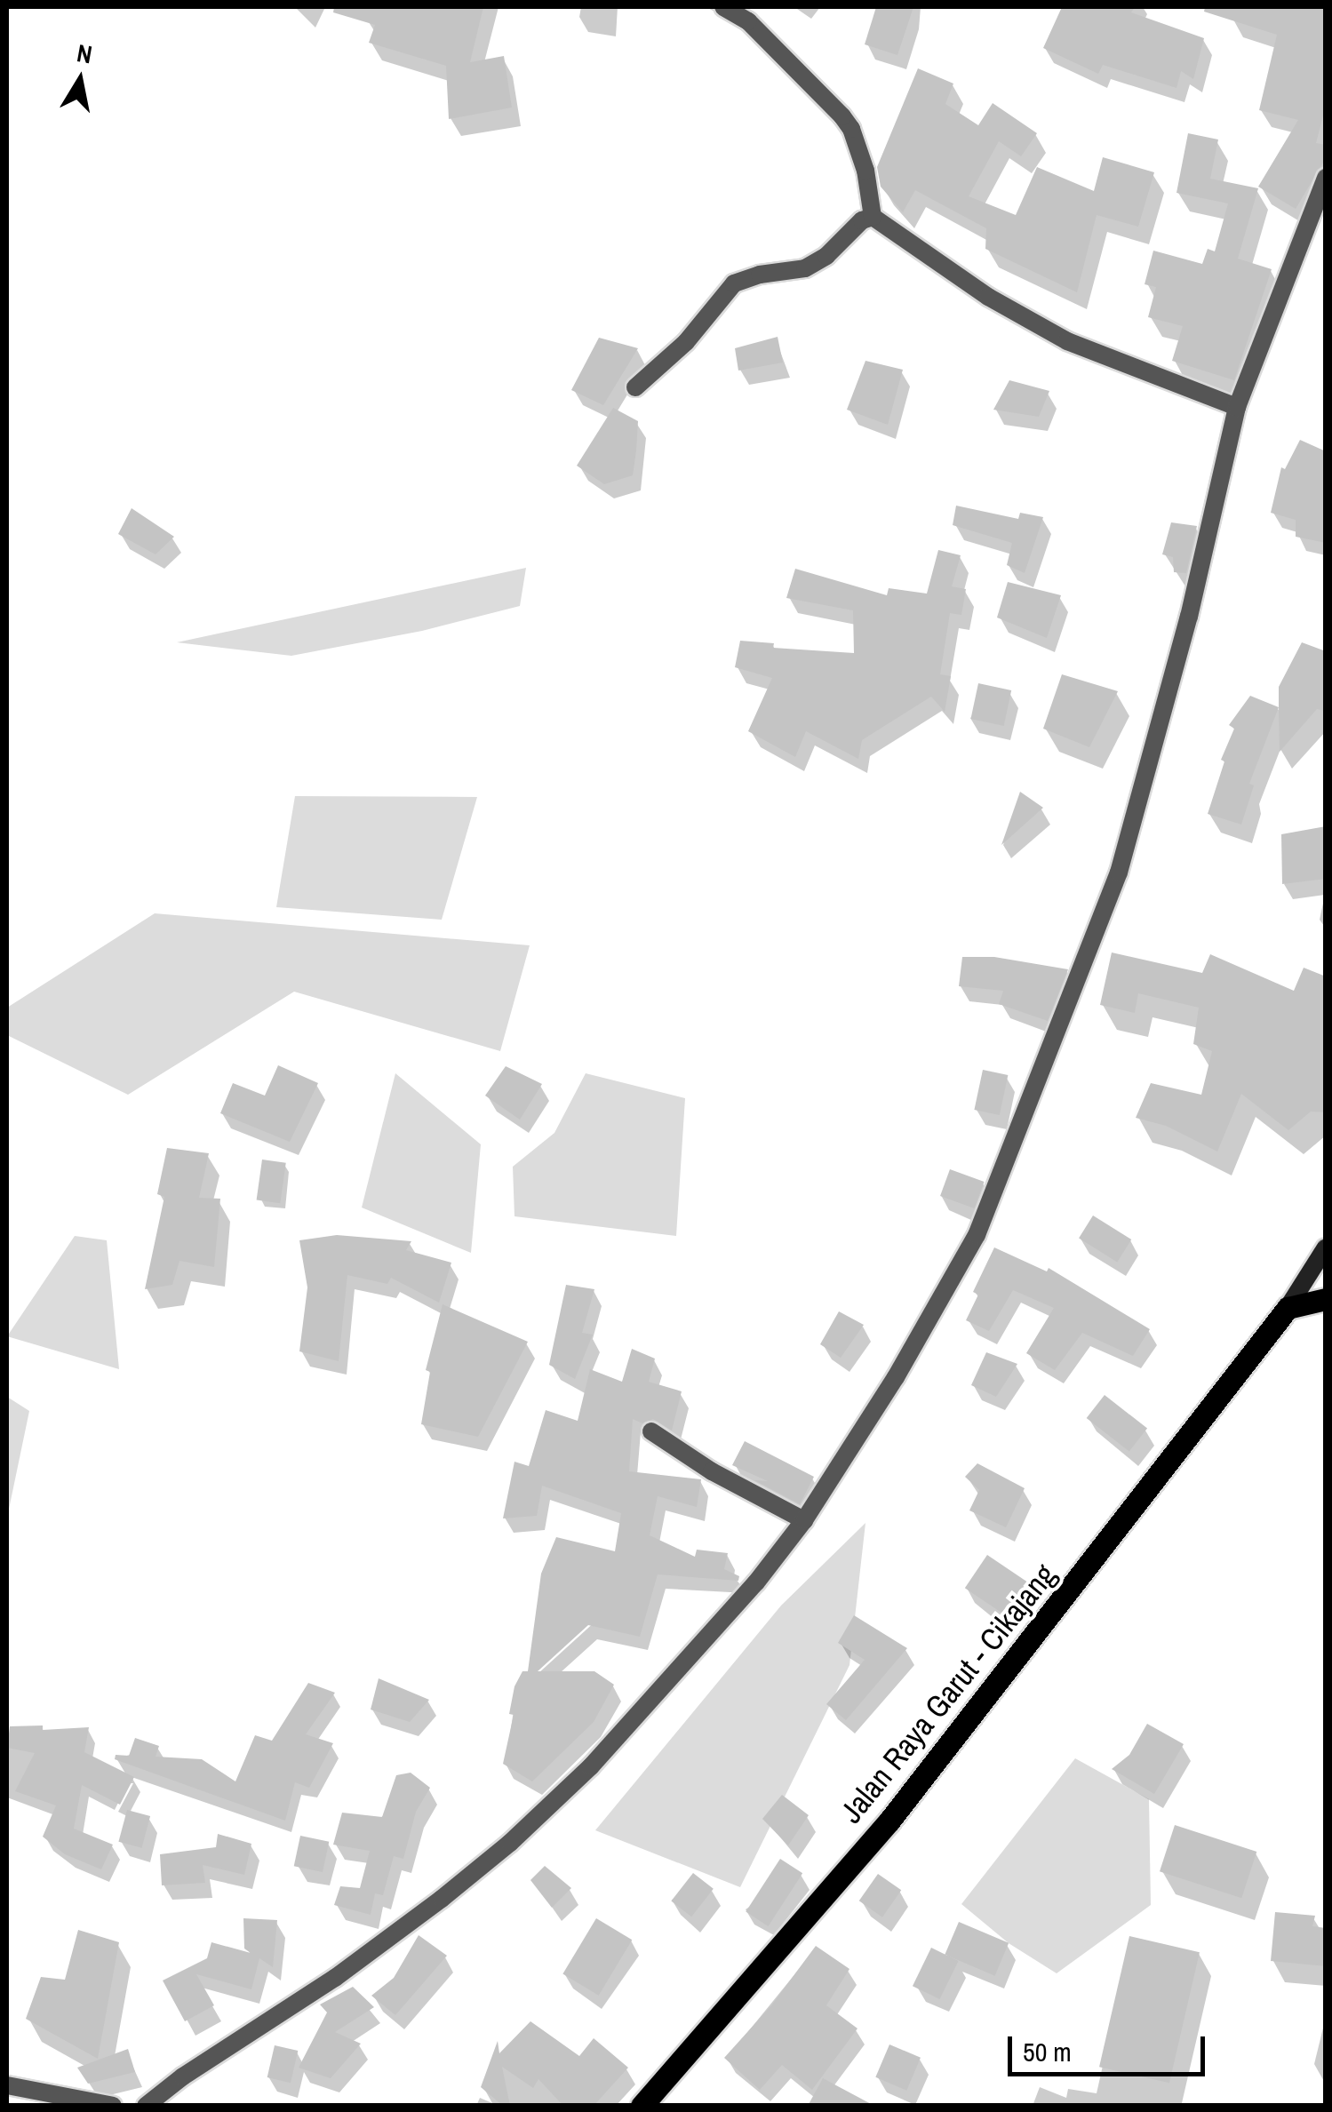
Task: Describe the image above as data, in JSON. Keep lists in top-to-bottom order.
{
  "streets": {
    "main road": ["Jalan Raya Garut - Cikajang"]
  },
  "scale_bar": "50 m",
  "north": "top"
}
